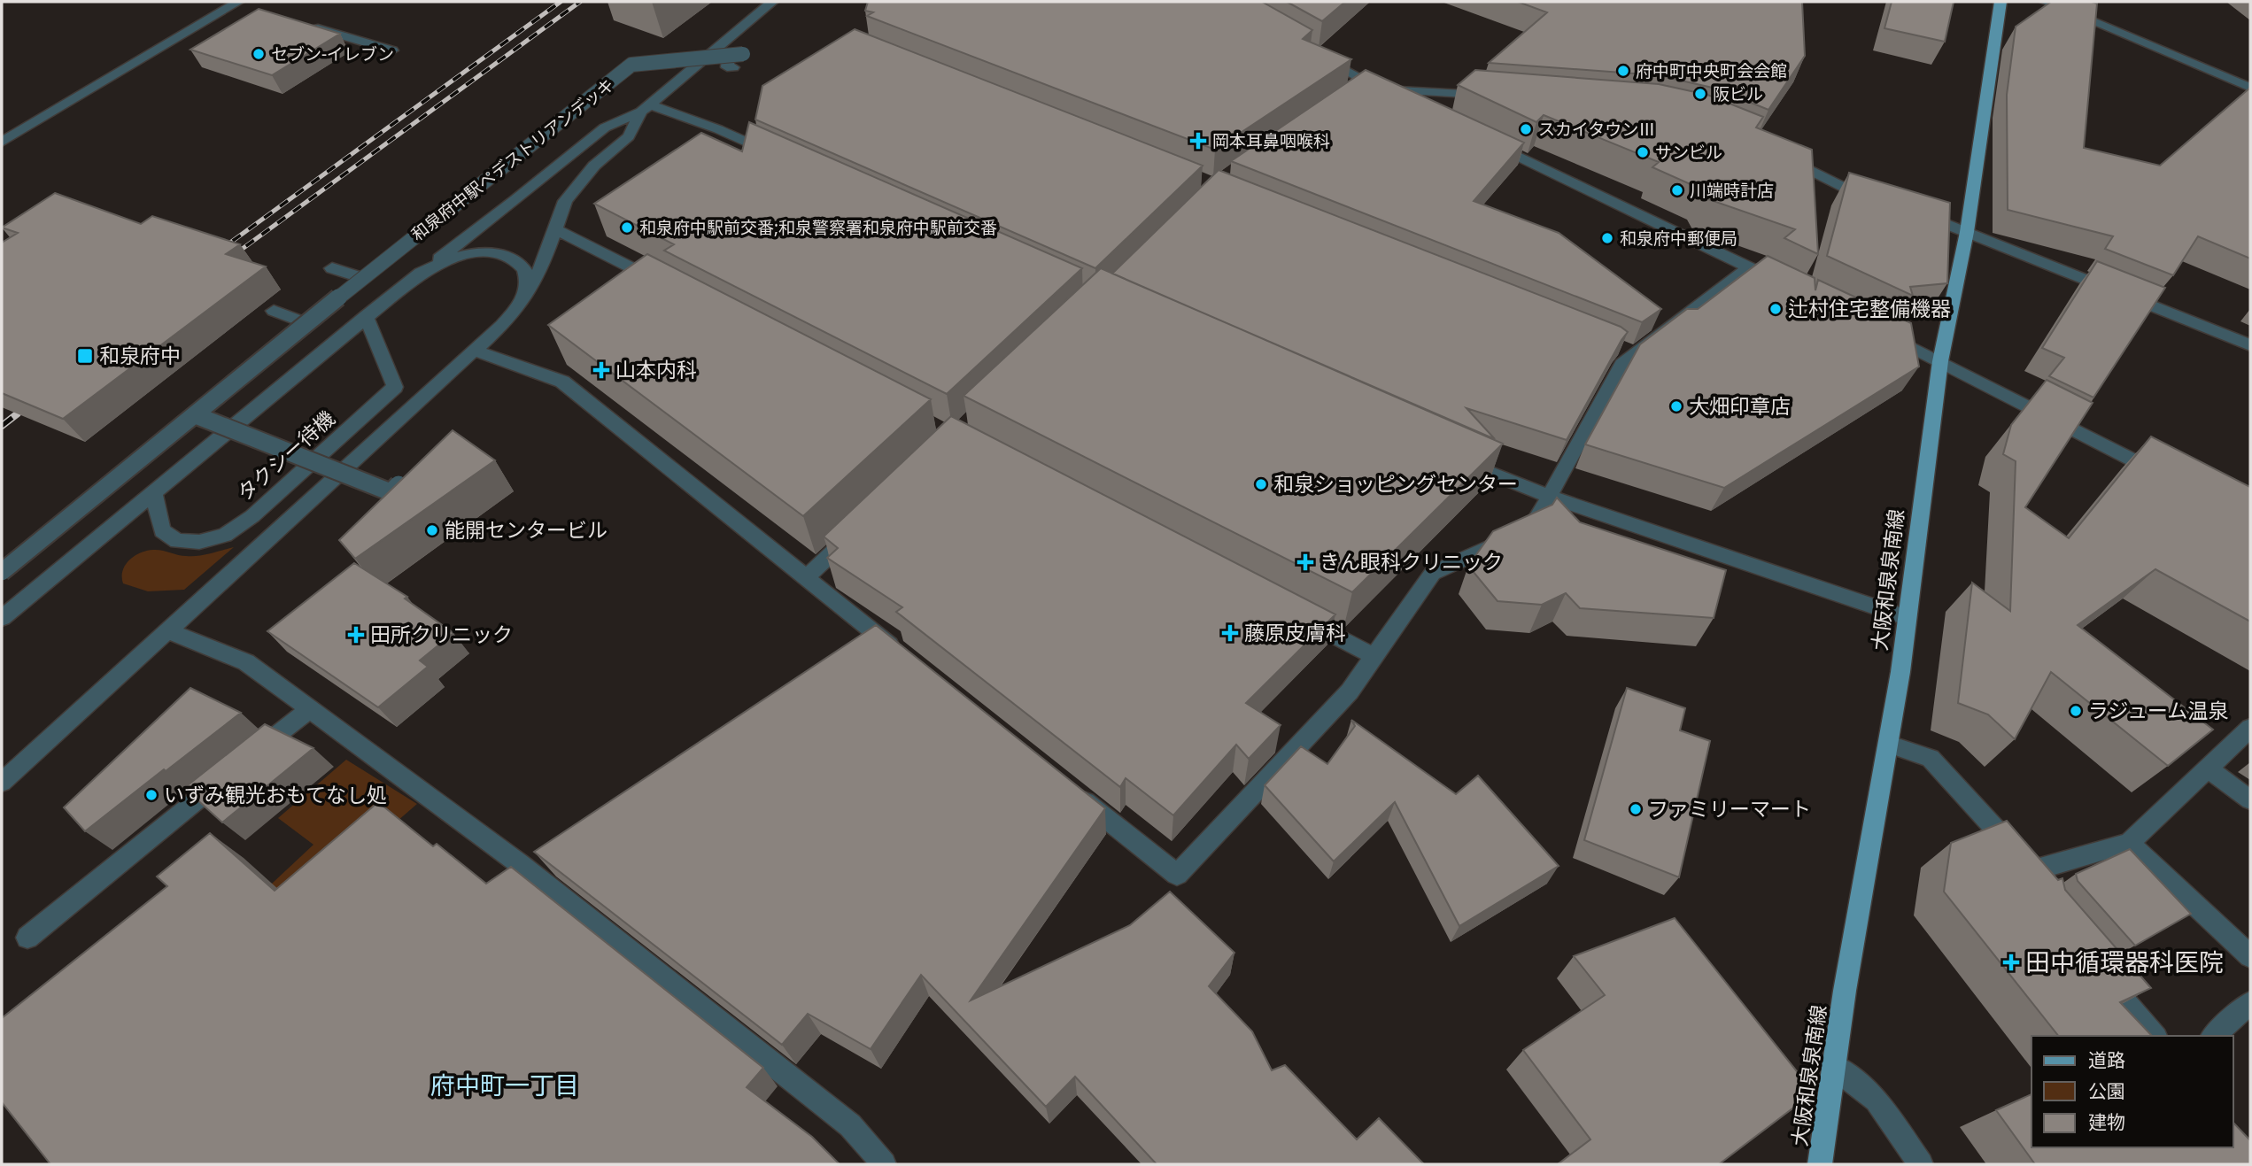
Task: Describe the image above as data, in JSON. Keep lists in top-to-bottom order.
{
  "streets": {
    "main road": ["大阪和泉泉南線"],
    "street": ["和泉府中駅ペデストリアンデッキ", "タクシー待機"]
  },
  "districts": ["府中町一丁目"],
  "places": {
    "other": [
      "セブン-イレブン",
      "府中町中央町会会館",
      "阪ビル",
      "スカイタウンⅢ",
      "サンビル",
      "川端時計店",
      "和泉府中駅前交番;和泉警察署和泉府中駅前交番",
      "和泉府中郵便局",
      "辻村住宅整備機器",
      "大畑印章店",
      "和泉ショッピングセンター",
      "能開センタービル",
      "ラジューム温泉",
      "いずみ観光おもてなし処",
      "ファミリーマート"
    ],
    "health": [
      "岡本耳鼻咽喉科",
      "山本内科",
      "きん眼科クリニック",
      "藤原皮膚科",
      "田所クリニック",
      "田中循環器科医院"
    ],
    "transit": ["和泉府中"]
  },
  "legend": ["道路", "公園", "建物"]
}
